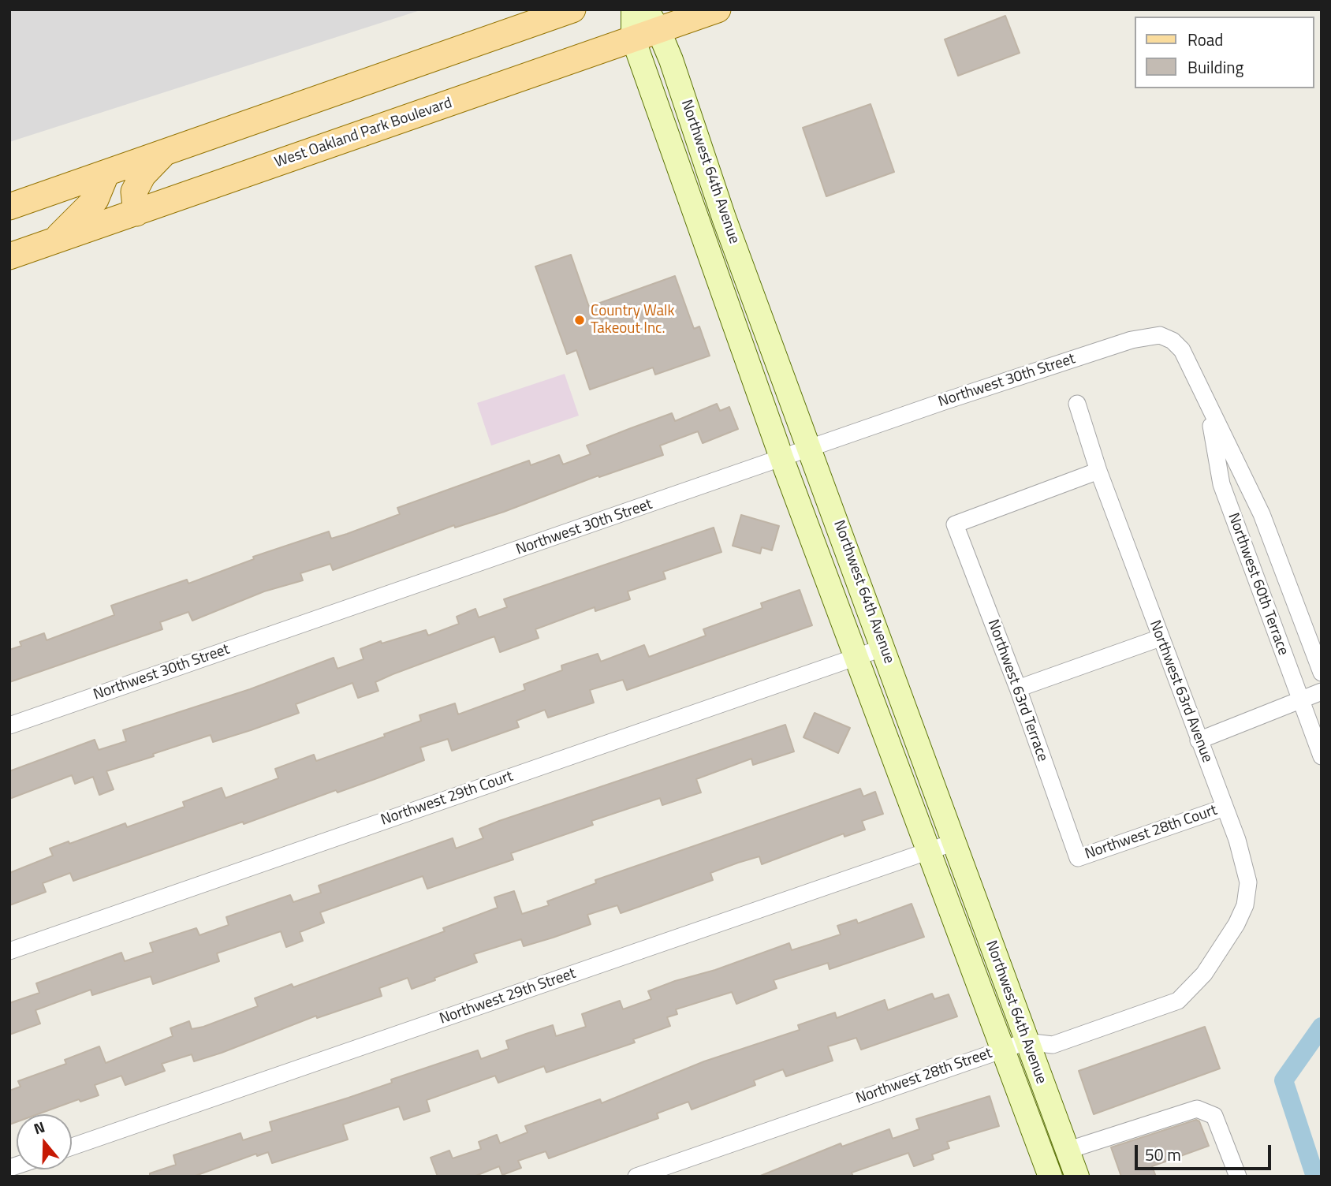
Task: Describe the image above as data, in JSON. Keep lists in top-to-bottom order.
{
  "streets": {
    "main road": ["West Oakland Park Boulevard"],
    "street": [
      "Northwest 64th Avenue",
      "Northwest 30th Street",
      "Northwest 60th Terrace",
      "Northwest 63rd Terrace",
      "Northwest 63rd Avenue",
      "Northwest 29th Court",
      "Northwest 28th Court",
      "Northwest 29th Street",
      "Northwest 28th Street"
    ]
  },
  "crossings": [
    ["West Oakland Park Boulevard", "Northwest 64th Avenue"],
    ["Northwest 64th Avenue", "Northwest 30th Street"],
    ["Northwest 64th Avenue", "Northwest 29th Court"],
    ["Northwest 64th Avenue", "Northwest 29th Street"],
    ["Northwest 64th Avenue", "Northwest 28th Street"],
    ["Northwest 30th Street", "Northwest 60th Terrace"],
    ["Northwest 63rd Terrace", "Northwest 63rd Avenue"],
    ["Northwest 63rd Terrace", "Northwest 28th Court"],
    ["Northwest 63rd Avenue", "Northwest 28th Court"],
    ["Northwest 63rd Avenue", "Northwest 28th Street"]
  ],
  "places": ["Country Walk Takeout Inc."],
  "legend": ["Road", "Building"],
  "scale_bar": "50 m",
  "north": "top"
}
